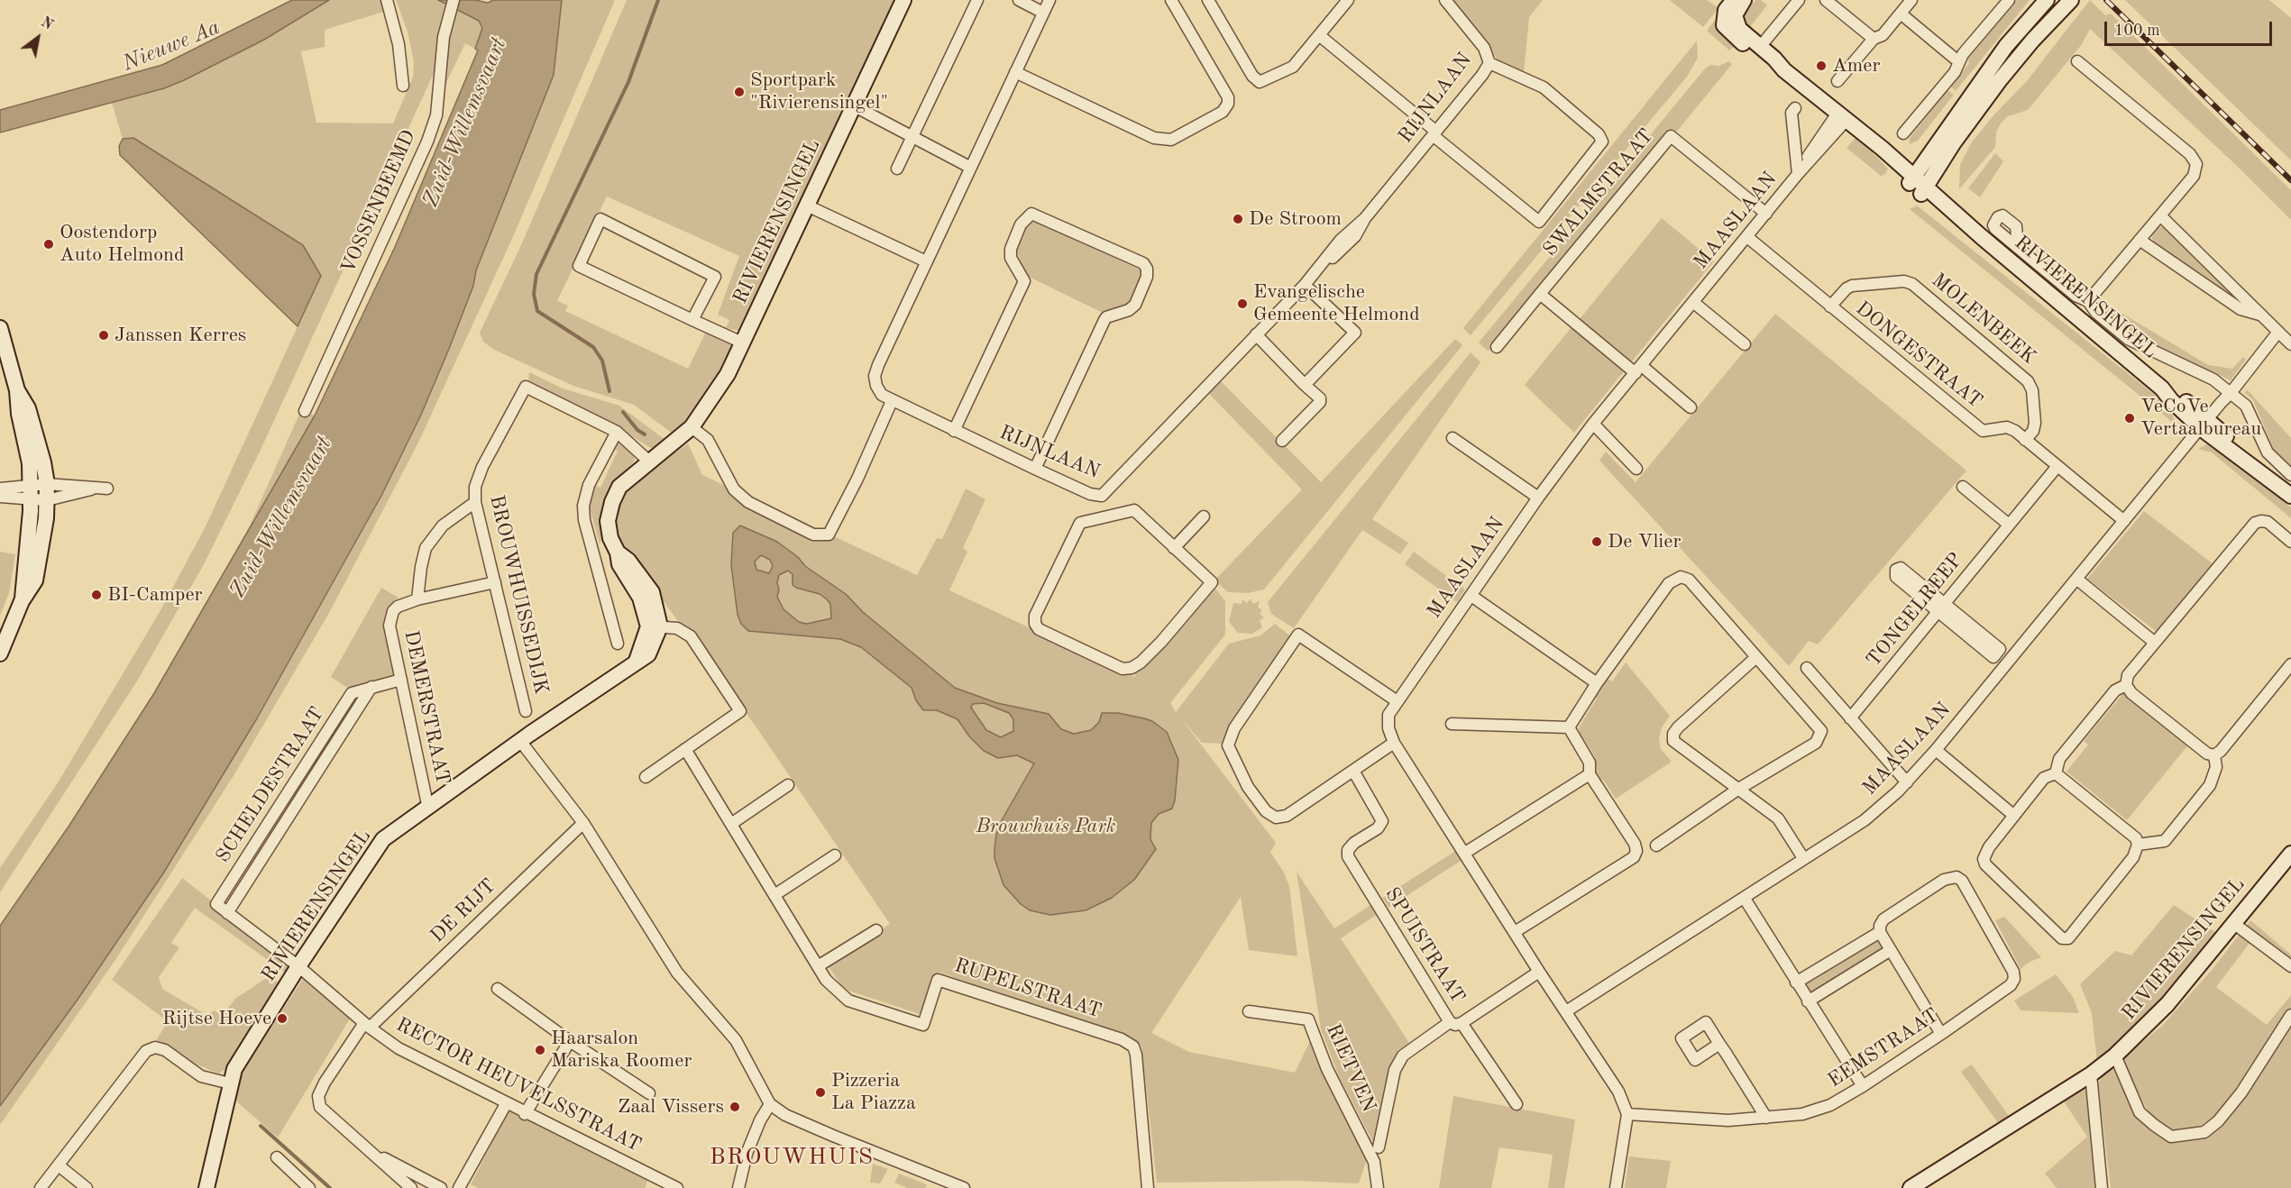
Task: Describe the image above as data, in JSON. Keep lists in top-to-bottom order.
{
  "streets": {
    "street": [
      "RIJNLAAN",
      "SWALMSTRAAT",
      "VOSSENBEEMD",
      "MAASLAAN",
      "RIVIERENSINGEL",
      "MOLENBEEK",
      "DONGESTRAAT",
      "BROUWHUISSEDIJK",
      "TONGELREEP",
      "DEMERSTRAAT",
      "SCHELDESTRAAT",
      "DE RIJT",
      "SPUISTRAAT",
      "RUPELSTRAAT",
      "EEMSTRAAT",
      "RIETVEN",
      "RECTOR HEUVELSSTRAAT"
    ]
  },
  "crossings": [
    ["SWALMSTRAAT", "MAASLAAN"],
    ["MAASLAAN", "RIVIERENSINGEL"],
    ["MAASLAAN", "DONGESTRAAT"],
    ["MAASLAAN", "SPUISTRAAT"],
    ["MAASLAAN", "EEMSTRAAT"],
    ["RIVIERENSINGEL", "BROUWHUISSEDIJK"],
    ["RIVIERENSINGEL", "DEMERSTRAAT"],
    ["RIVIERENSINGEL", "SCHELDESTRAAT"],
    ["RIVIERENSINGEL", "RECTOR HEUVELSSTRAAT"],
    ["MOLENBEEK", "DONGESTRAAT"],
    ["DONGESTRAAT", "TONGELREEP"],
    ["BROUWHUISSEDIJK", "DEMERSTRAAT"],
    ["DEMERSTRAAT", "SCHELDESTRAAT"],
    ["SCHELDESTRAAT", "RECTOR HEUVELSSTRAAT"],
    ["DE RIJT", "RECTOR HEUVELSSTRAAT"]
  ],
  "districts": ["BROUWHUIS"],
  "water": ["Nieuwe Aa", "Zuid-Willemsvaart"],
  "parks": ["Brouwhuis Park"],
  "places": [
    "Amer",
    "Sportpark \"Rivierensingel\"",
    "De Stroom",
    "Oostendorp Auto Helmond",
    "Evangelische Gemeente Helmond",
    "Janssen Kerres",
    "VeCoVe Vertaalbureau",
    "De Vlier",
    "BI-Camper",
    "Rijtse Hoeve",
    "Haarsalon Mariska Roomer",
    "Pizzeria La Piazza",
    "Zaal Vissers"
  ],
  "scale_bar": "100 m",
  "north": "top right"
}
